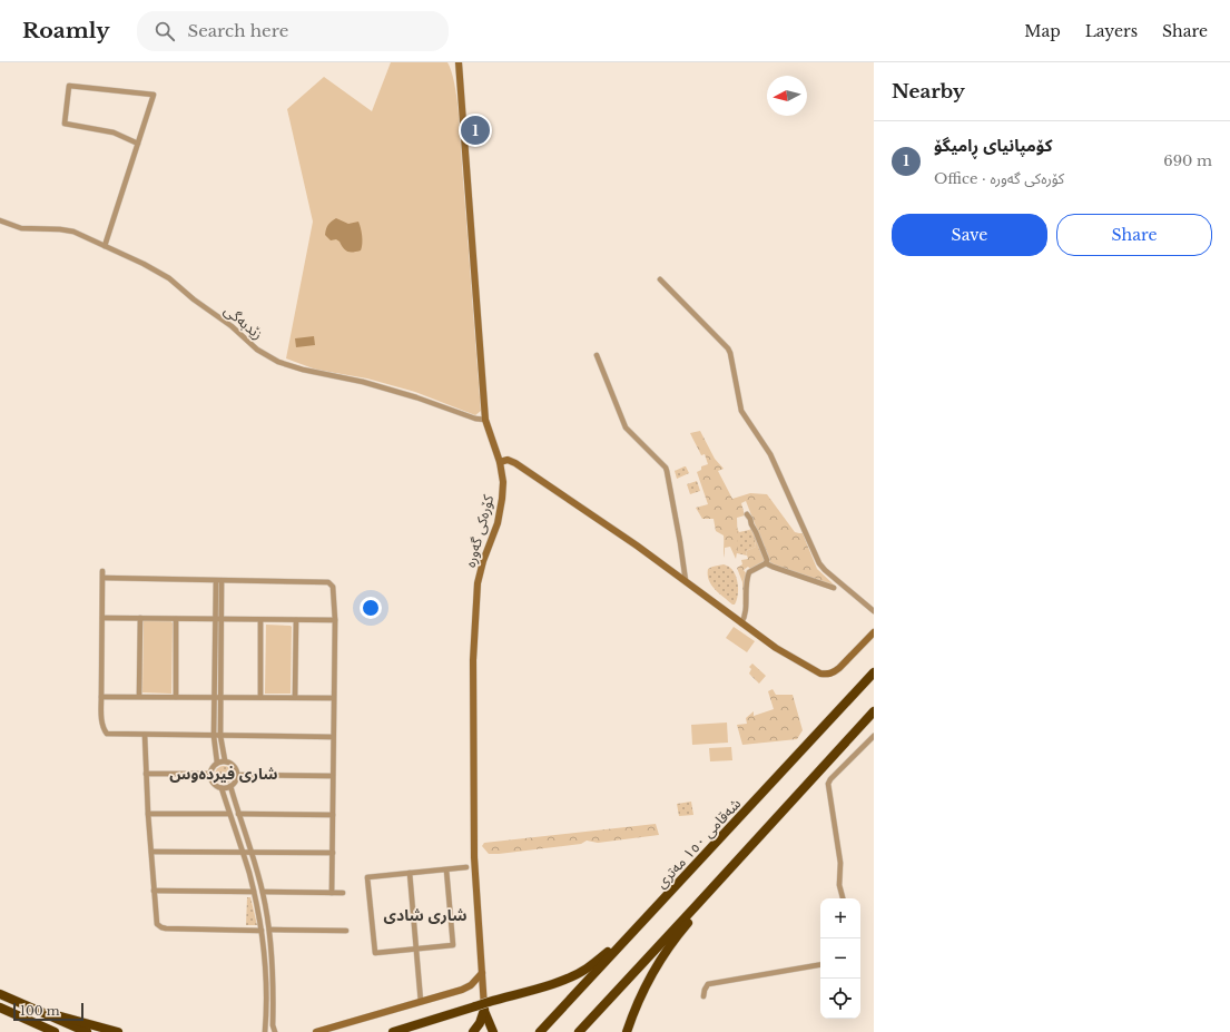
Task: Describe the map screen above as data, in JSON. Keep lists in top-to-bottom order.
{
  "streets": {
    "highway": ["شەقامی ١٥٠ مەتری"],
    "street": ["زێدبەگی", "کۆرەکی گەورە"]
  },
  "crossings": [
    ["زێدبەگی", "کۆرەکی گەورە"]
  ],
  "districts": ["شاری فیردەوس", "شاری شادی"],
  "scale_bar": "100 m",
  "north": "left",
  "page": {
    "header": "Roamly",
    "search": "Search here",
    "nav": ["Map", "Layers", "Share"],
    "heading": "Nearby",
    "pins": "1",
    "list": [
      {
        "mark": "1",
        "name": "کۆمپانیای ڕامیگۆ",
        "note": "Office · کۆرەکی گەورە",
        "value": "690 m"
      }
    ],
    "buttons": ["Save", "Share"],
    "map_buttons": ["+", "−"],
    "scale": "100 m"
  }
}
